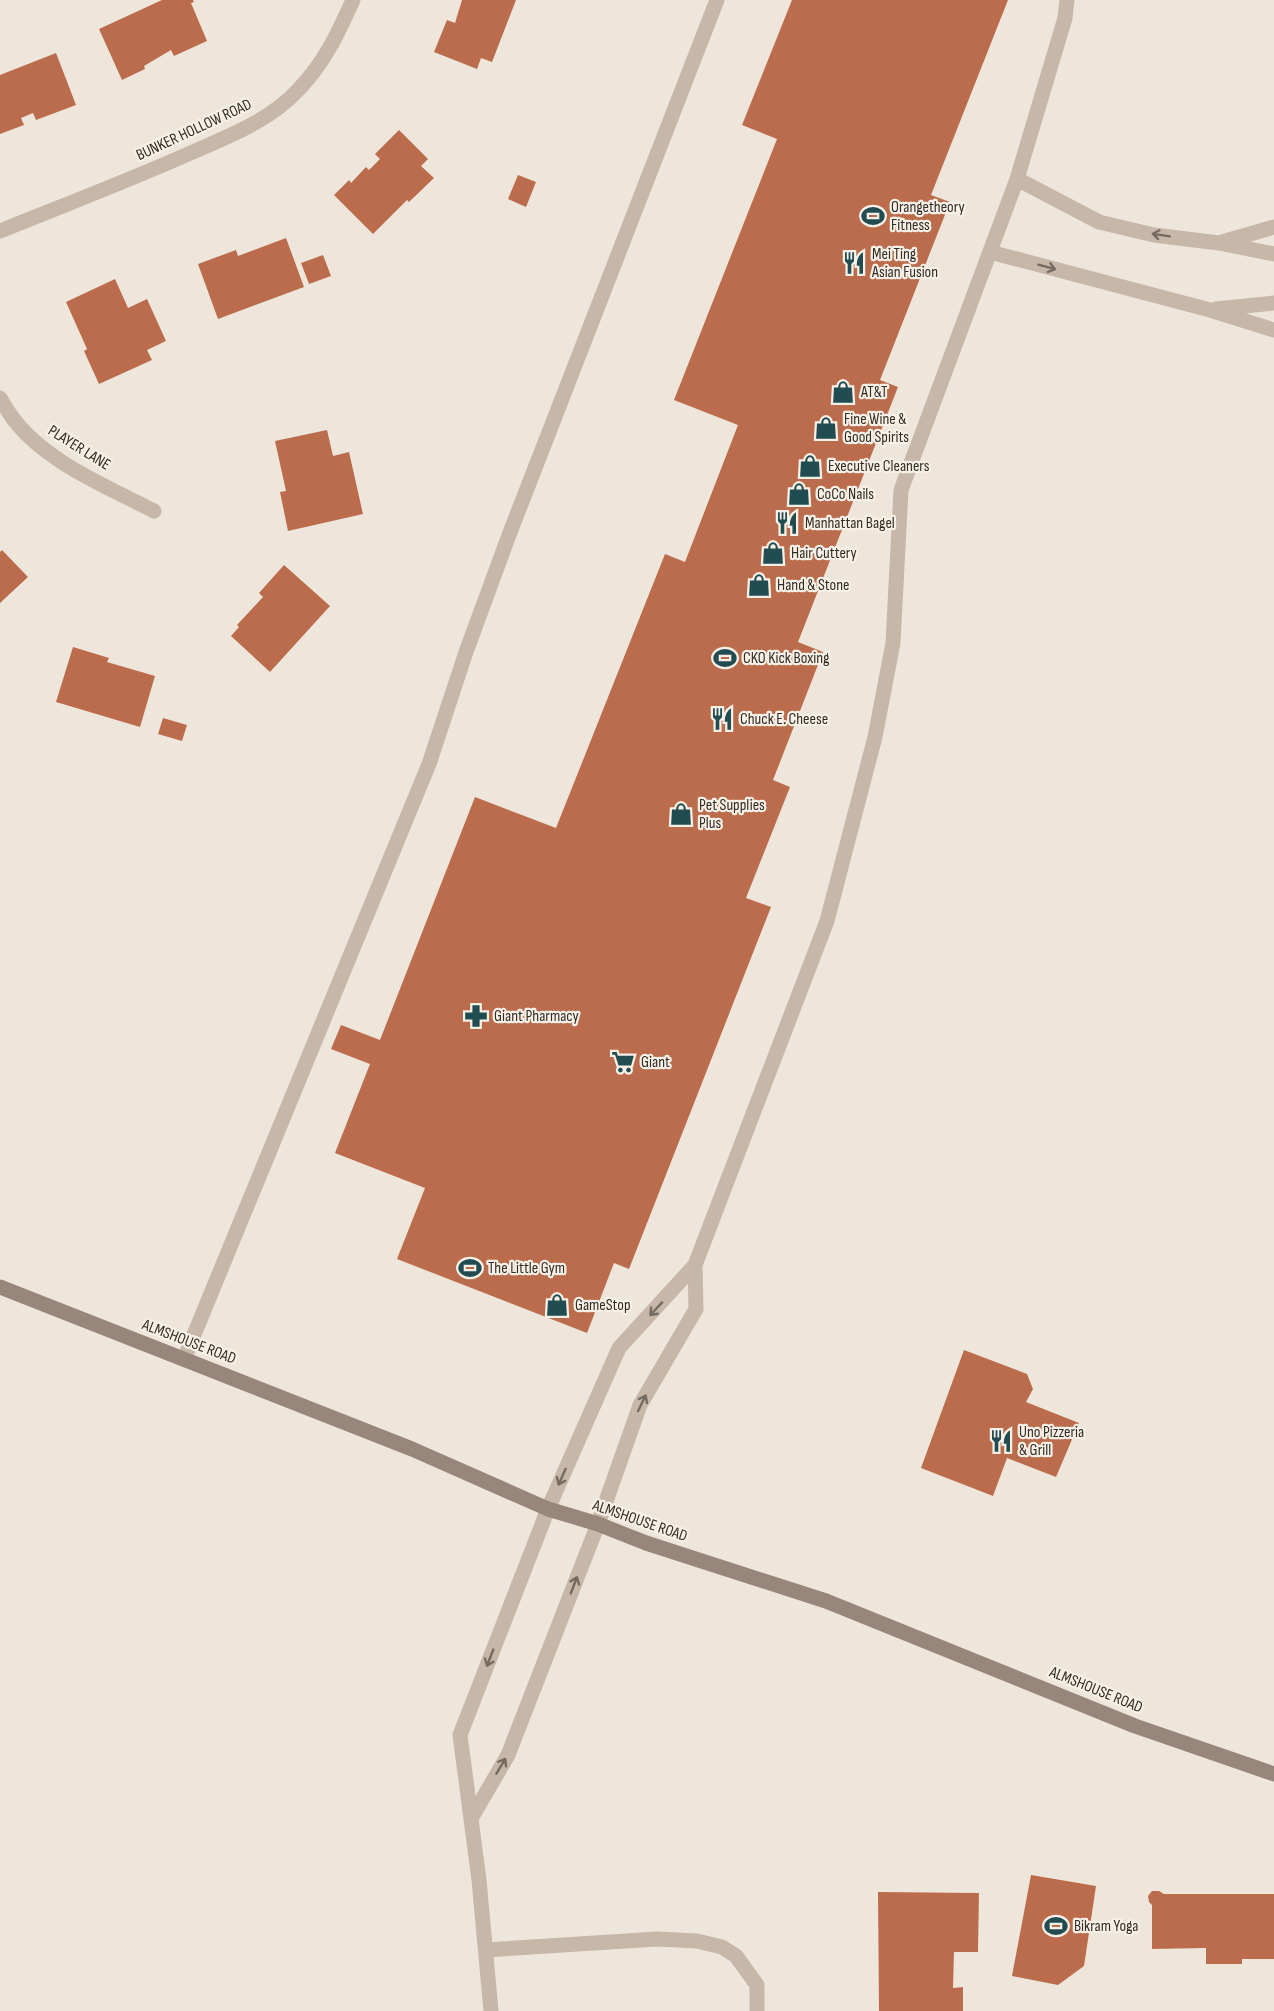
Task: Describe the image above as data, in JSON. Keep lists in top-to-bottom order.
{
  "streets": {
    "main road": ["ALMSHOUSE ROAD"],
    "street": ["BUNKER HOLLOW ROAD", "PLAYER LANE"]
  },
  "places": {
    "sports": [
      "Orangetheory Fitness",
      "CKO Kick Boxing",
      "The Little Gym",
      "Bikram Yoga"
    ],
    "restaurant": [
      "Mei Ting Asian Fusion",
      "Manhattan Bagel",
      "Chuck E. Cheese",
      "Uno Pizzeria & Grill"
    ],
    "shop": [
      "AT&T",
      "Fine Wine & Good Spirits",
      "Executive Cleaners",
      "CoCo Nails",
      "Hair Cuttery",
      "Hand & Stone",
      "Pet Supplies Plus",
      "GameStop"
    ],
    "pharmacy": ["Giant Pharmacy"],
    "supermarket": ["Giant"]
  }
}
